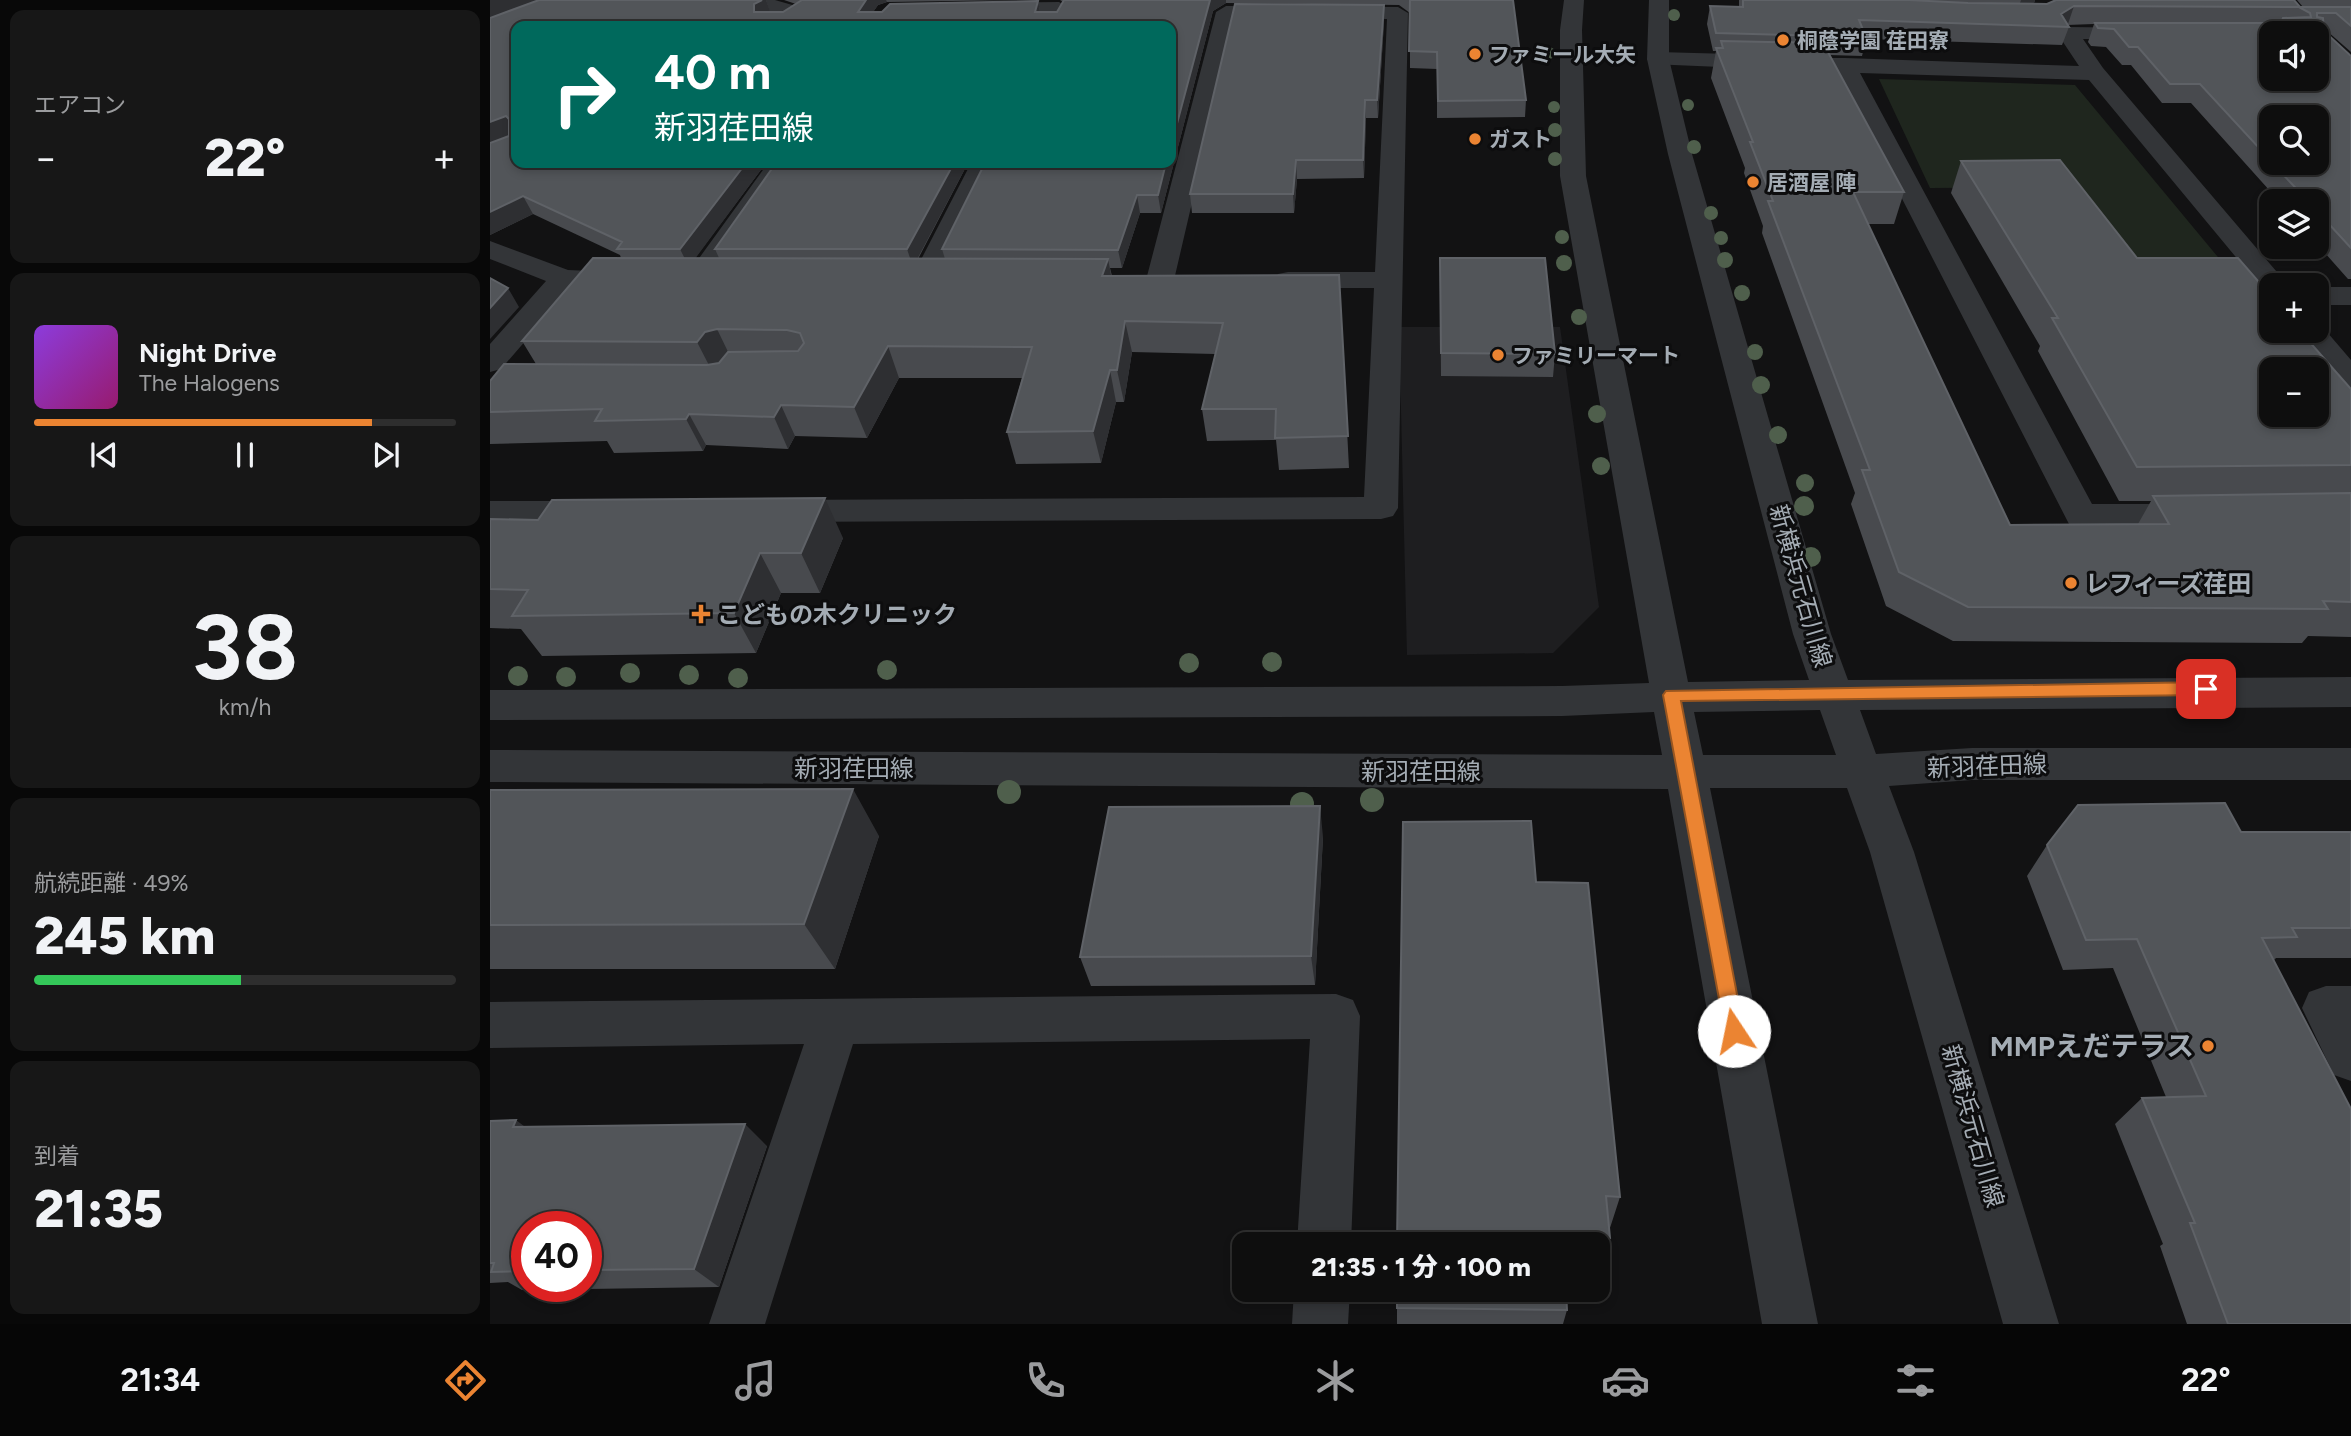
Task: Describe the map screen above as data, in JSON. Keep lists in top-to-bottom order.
{
  "streets": {
    "street": ["新横浜元石川線", "新羽荏田線"]
  },
  "crossings": [
    ["新横浜元石川線", "新羽荏田線"]
  ],
  "places": {
    "other": [
      "桐蔭学園 荏田寮",
      "ファミール大矢",
      "ガスト",
      "居酒屋 陣",
      "ファミリーマート",
      "レフィーズ荏田",
      "MMPえだテラス"
    ],
    "health": ["こどもの木クリニック"]
  },
  "page": {
    "tile": [
      "エアコン",
      ["38", "km/h"],
      ["航続距離 · 49%", "245 km"],
      ["到着", "21:35"]
    ],
    "map_buttons": ["+", "−"],
    "turn": ["40 m", "新羽荏田線"],
    "heat": ["−", "22°", "+"],
    "song": ["Night Drive", "The Halogens"],
    "limit": "40",
    "trip": "21:35 · 1 分 · 100 m",
    "tabs": ["21:34", "22°"]
  }
}
